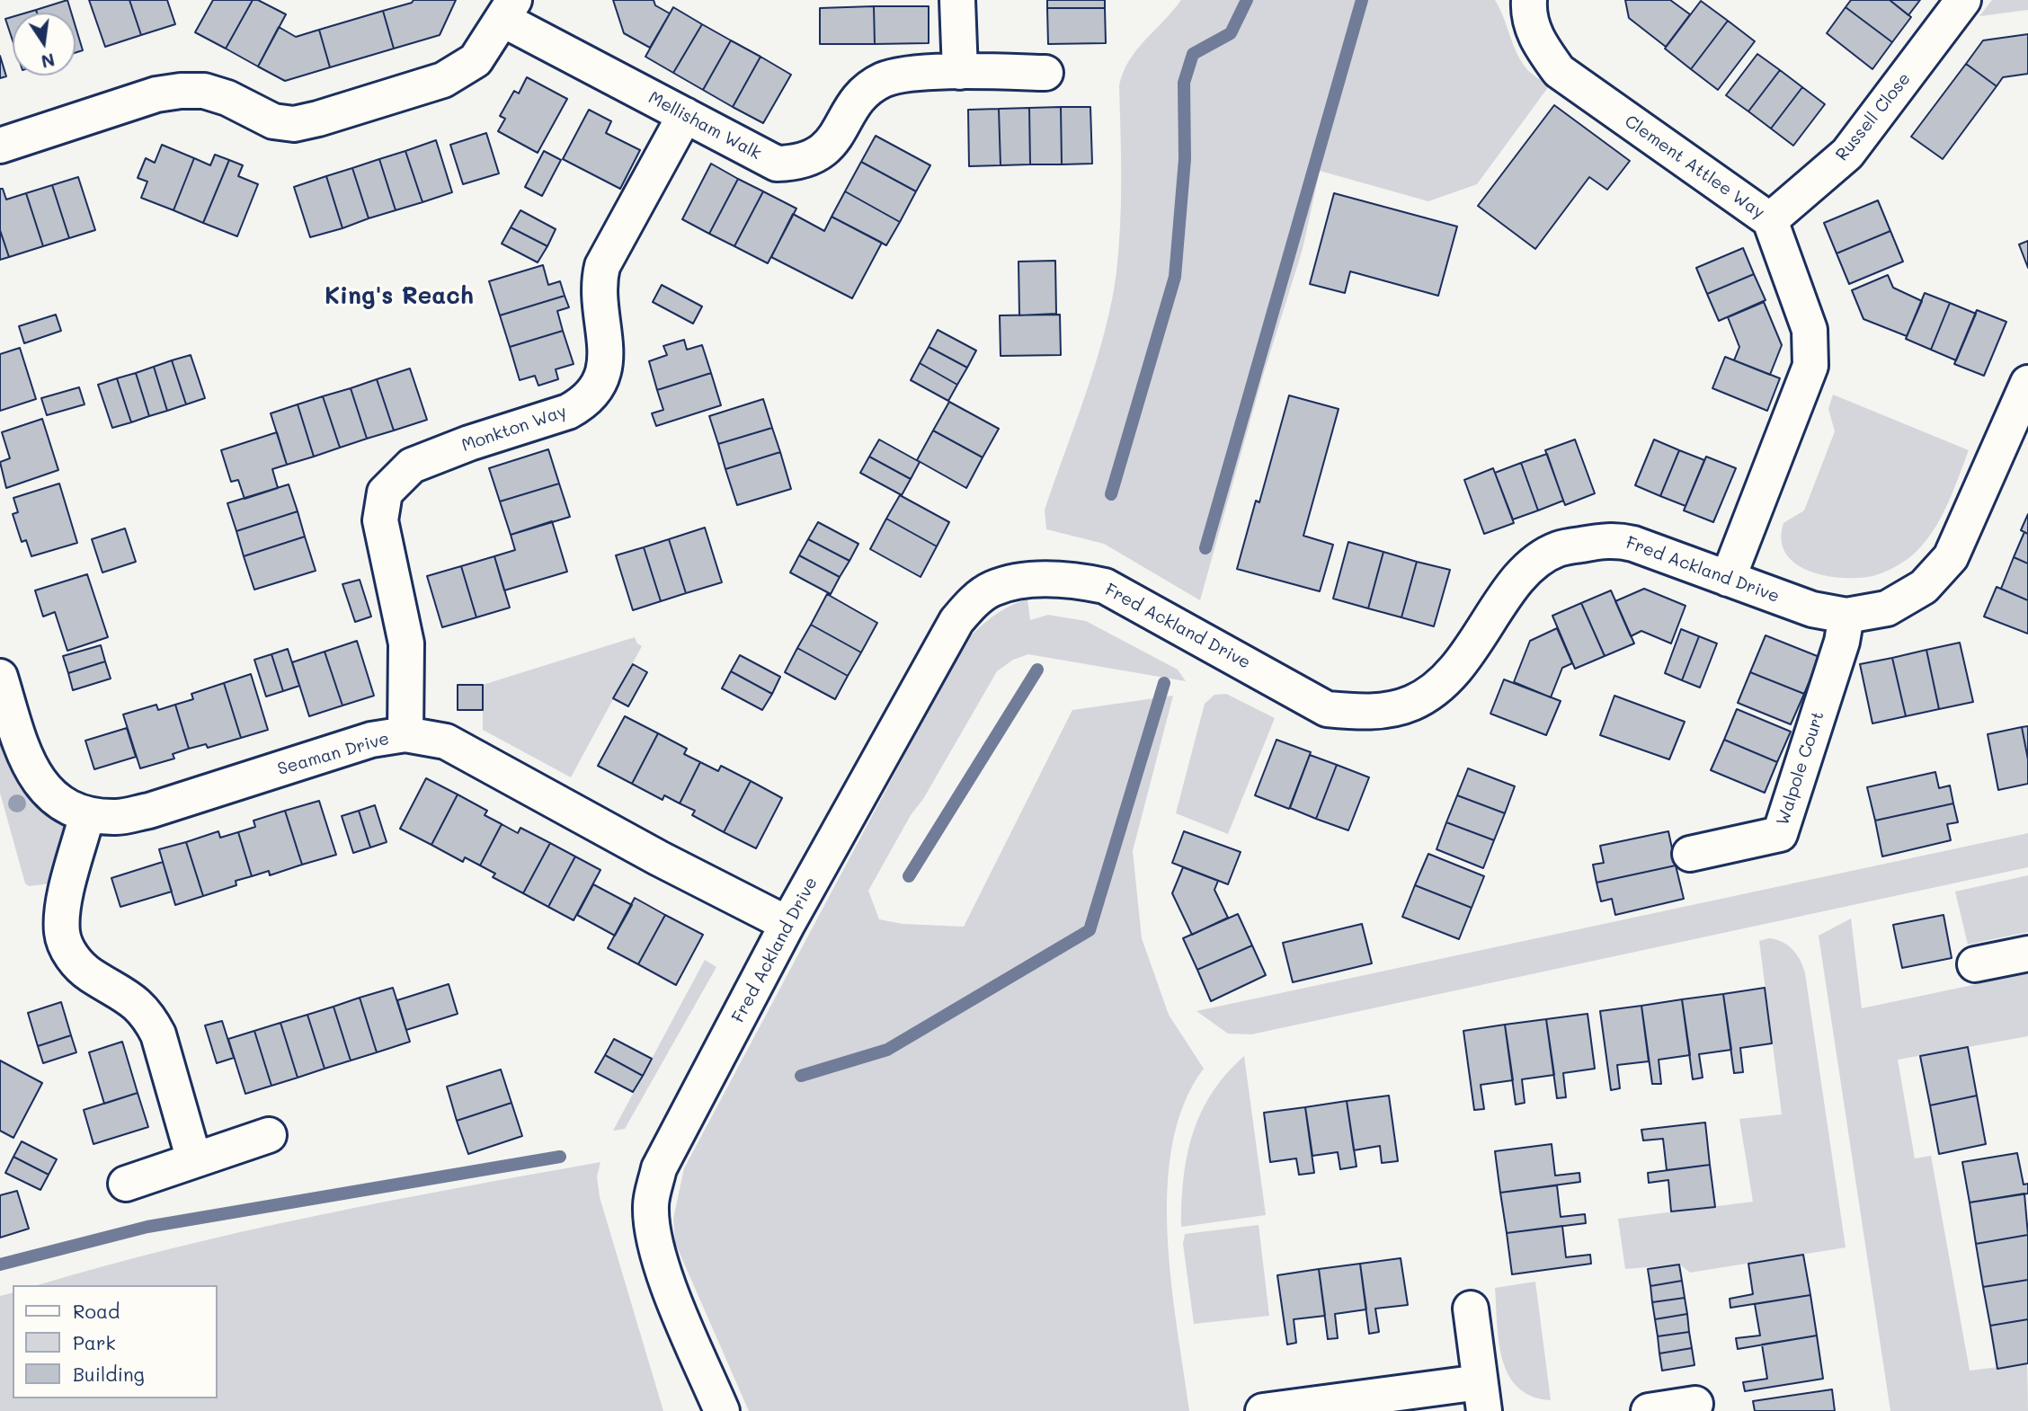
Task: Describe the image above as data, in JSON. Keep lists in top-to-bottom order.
{
  "streets": {
    "street": [
      "Russell Close",
      "Mellisham Walk",
      "Clement Attlee Way",
      "Monkton Way",
      "Fred Ackland Drive",
      "Seaman Drive",
      "Walpole Court"
    ]
  },
  "crossings": [
    ["Russell Close", "Clement Attlee Way"],
    ["Mellisham Walk", "Monkton Way"],
    ["Clement Attlee Way", "Fred Ackland Drive"],
    ["Monkton Way", "Seaman Drive"],
    ["Fred Ackland Drive", "Seaman Drive"],
    ["Fred Ackland Drive", "Walpole Court"]
  ],
  "districts": ["King's Reach"],
  "legend": ["Road", "Park", "Building"],
  "north": "bottom"
}
